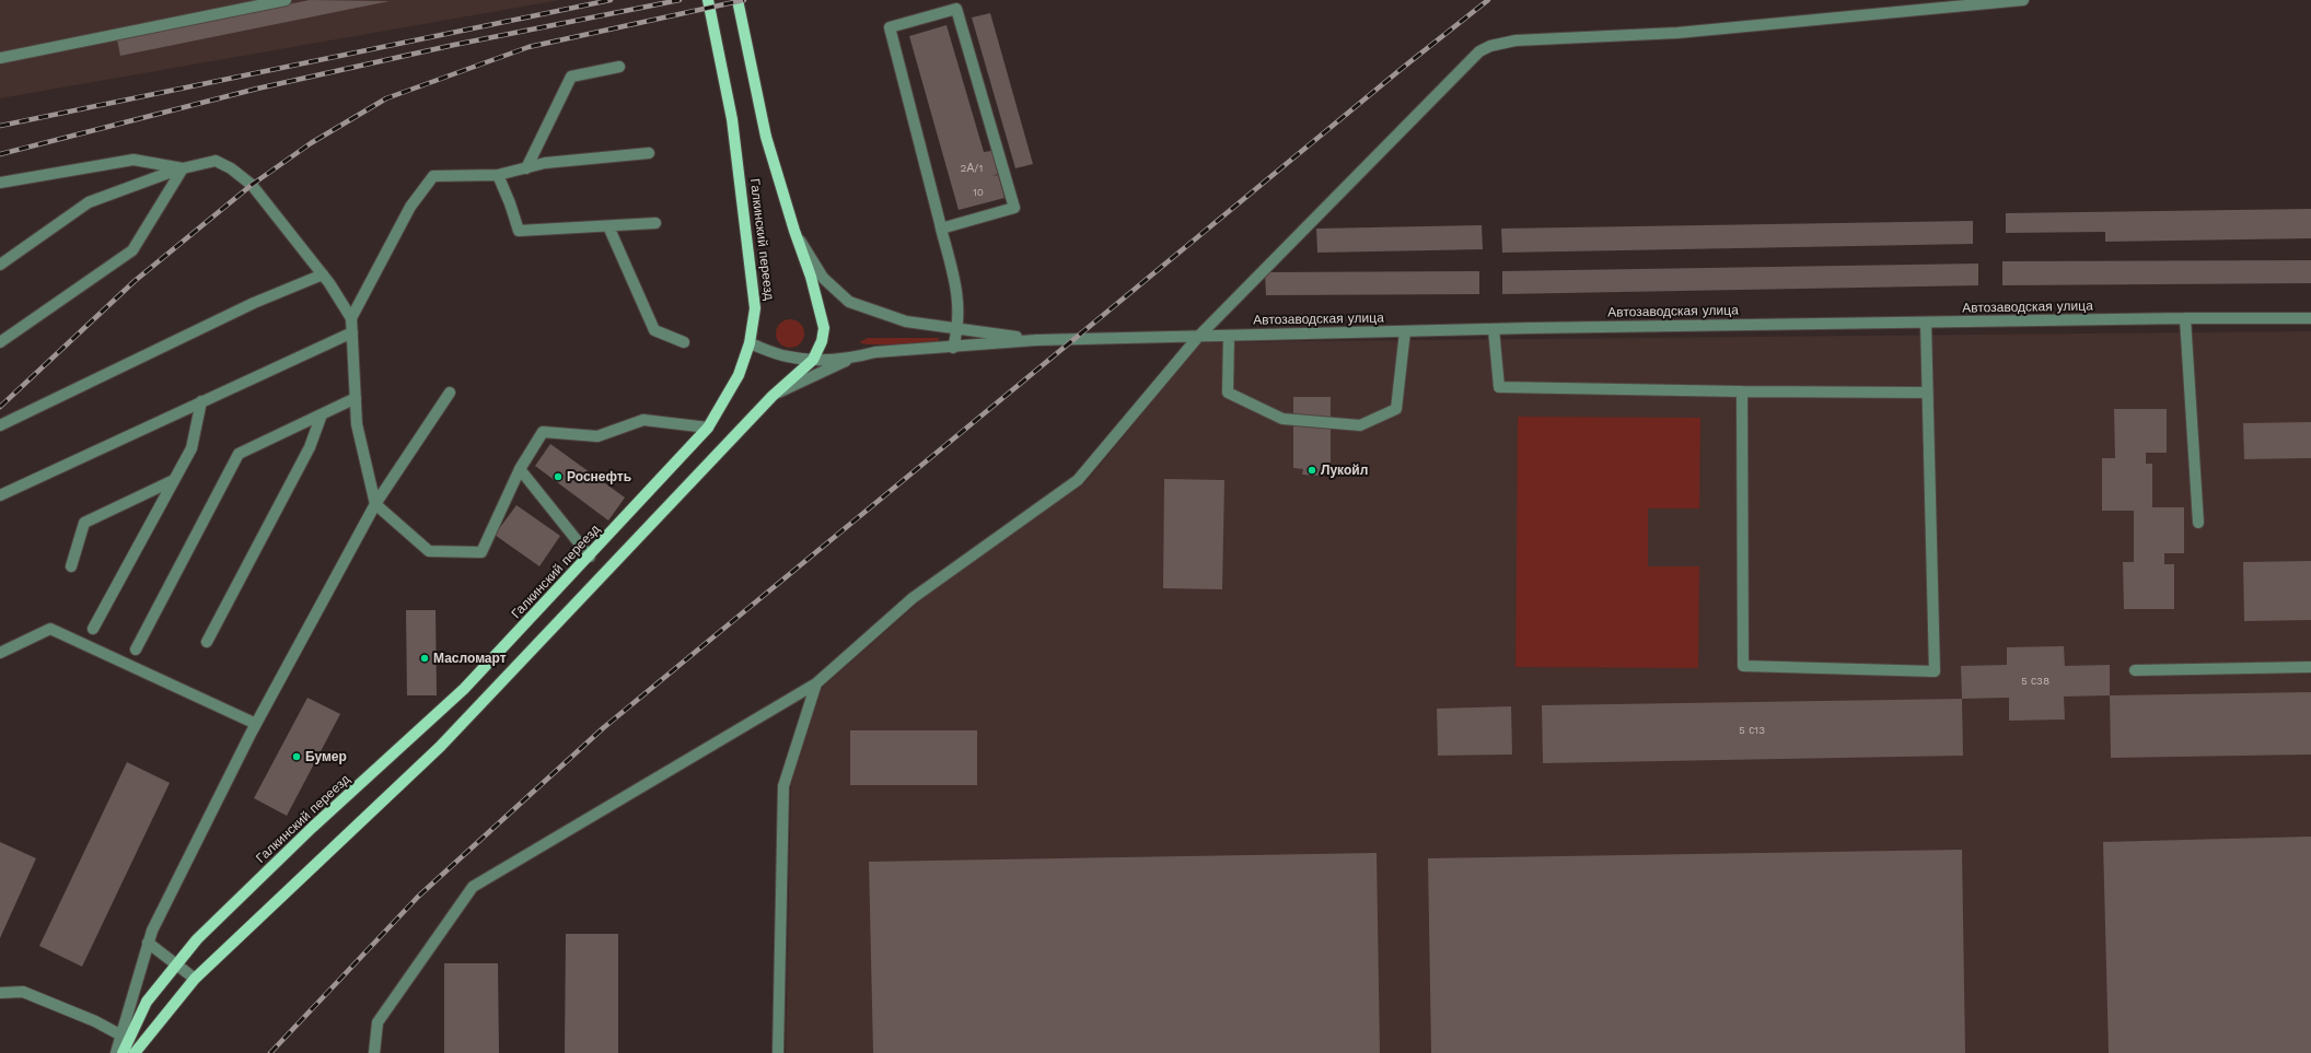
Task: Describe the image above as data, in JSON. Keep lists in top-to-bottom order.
{
  "streets": {
    "main road": ["Галкинский переезд"],
    "street": ["Автозаводская улица"]
  },
  "places": [
    "Лукойл",
    "Роснефть",
    "Масломарт",
    "Бумер"
  ],
  "house_numbers": [
    "2А/1",
    "10",
    "5 с38",
    "5 с13"
  ]
}
